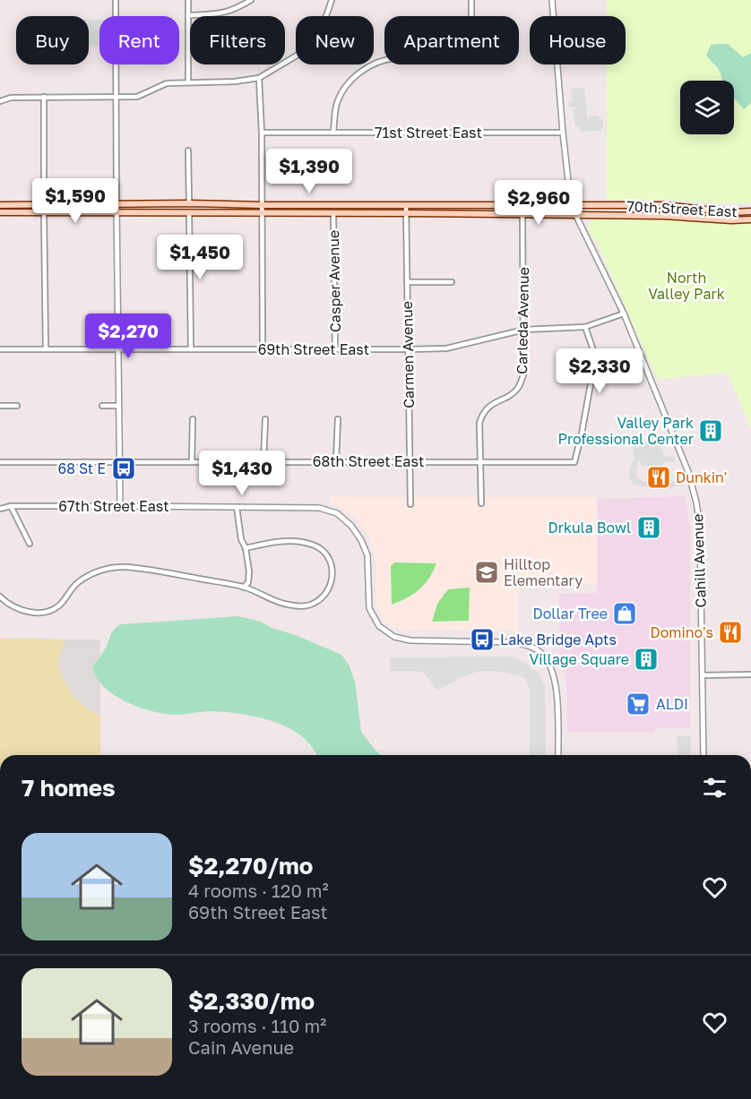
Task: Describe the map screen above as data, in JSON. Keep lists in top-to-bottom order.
{
  "streets": {
    "main road": ["70th Street East"],
    "street": [
      "71st Street East",
      "Casper Avenue",
      "Carleda Avenue",
      "69th Street East",
      "Carmen Avenue",
      "68th Street East",
      "67th Street East",
      "Cahill Avenue"
    ]
  },
  "crossings": [
    ["71st Street East", "Cahill Avenue"],
    ["70th Street East", "Casper Avenue"],
    ["70th Street East", "Carleda Avenue"],
    ["70th Street East", "Carmen Avenue"],
    ["70th Street East", "Cahill Avenue"],
    ["Casper Avenue", "69th Street East"],
    ["Carleda Avenue", "69th Street East"],
    ["Carleda Avenue", "68th Street East"],
    ["69th Street East", "Carmen Avenue"],
    ["69th Street East", "68th Street East"],
    ["69th Street East", "Cahill Avenue"],
    ["Carmen Avenue", "68th Street East"]
  ],
  "parks": ["North Valley Park"],
  "places": {
    "building": ["Valley Park Professional Center", "Drkula Bowl", "Village Square"],
    "bus stop": ["68 St E", "Lake Bridge Apts"],
    "restaurant": ["Dunkin'", "Domino's"],
    "school or university": ["Hilltop Elementary"],
    "shop": ["Dollar Tree"],
    "supermarket": ["ALDI"]
  },
  "page": {
    "chip": [
      "Buy",
      "Rent",
      "Filters",
      "New",
      "Apartment",
      "House"
    ],
    "price": [
      "$1,390",
      "$1,590",
      "$2,960",
      "$1,450",
      "$2,270",
      "$2,330",
      "$1,430"
    ],
    "heading": "7 homes",
    "list": [
      {
        "name": "$2,270/mo",
        "note": "4 rooms · 120 m² · 69th Street East"
      },
      {
        "name": "$2,330/mo",
        "note": "3 rooms · 110 m² · Cain Avenue"
      }
    ]
  }
}
